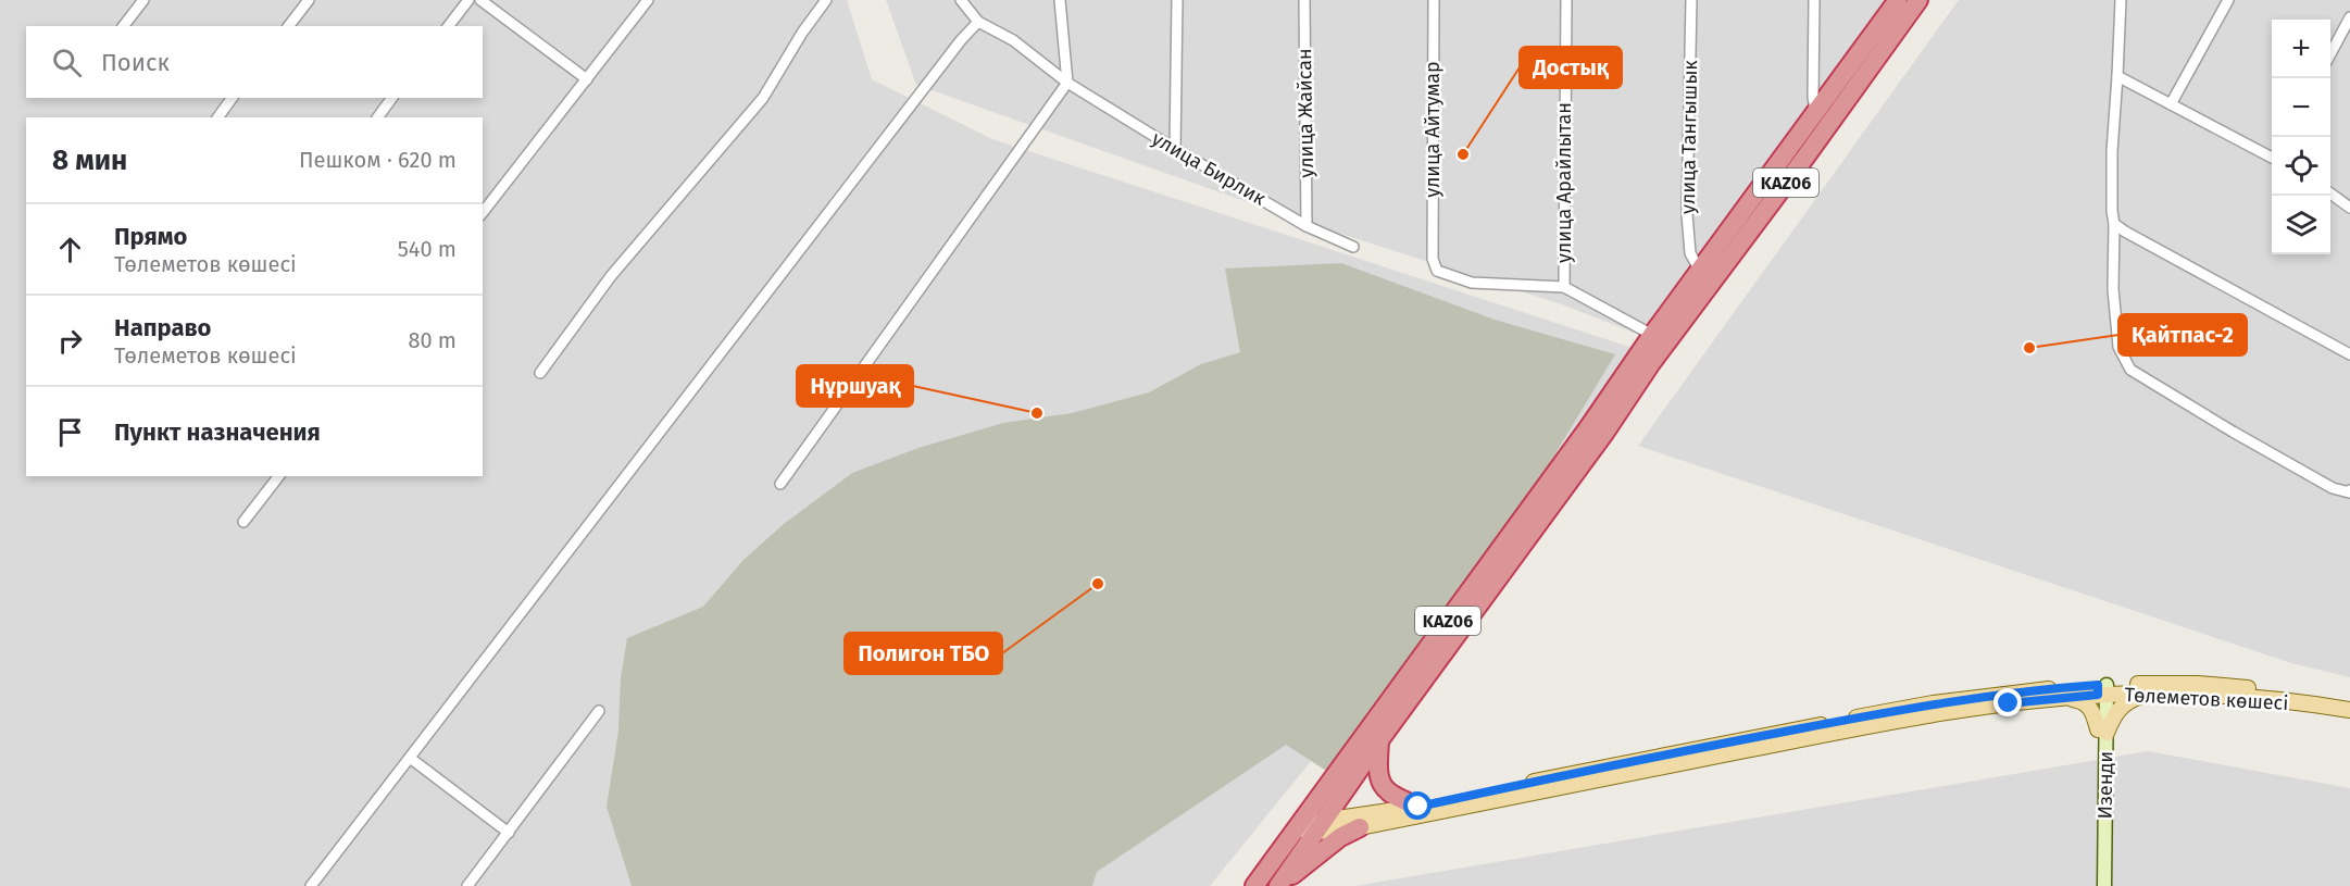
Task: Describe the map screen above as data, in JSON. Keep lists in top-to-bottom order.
{
  "streets": {
    "highway": ["KАZ06"],
    "main road": ["Төлеметов көшесі"],
    "street": [
      "улица Жайсан",
      "улица Айтумар",
      "улица Тангышык",
      "улица Бирлик",
      "улица Арайлытан",
      "Изенди"
    ]
  },
  "crossings": [
    ["улица Жайсан", "улица Бирлик"],
    ["улица Айтумар", "улица Арайлытан"],
    ["улица Тангышык", "KАZ06"],
    ["улица Арайлытан", "KАZ06"],
    ["KАZ06", "Төлеметов көшесі"],
    ["Төлеметов көшесі", "Изенди"]
  ],
  "places": [
    "Достық",
    "Қайтпас-2",
    "Нұршуақ",
    "Полигон ТБО"
  ],
  "page": {
    "map_buttons": ["+", "−"],
    "search": "Поиск",
    "heading": ["8 мин", "Пешком · 620 m"],
    "list": [
      ["Прямо", "Төлеметов көшесі", "540 m"],
      ["Направо", "Төлеметов көшесі", "80 m"],
      "Пункт назначения"
    ]
  }
}
